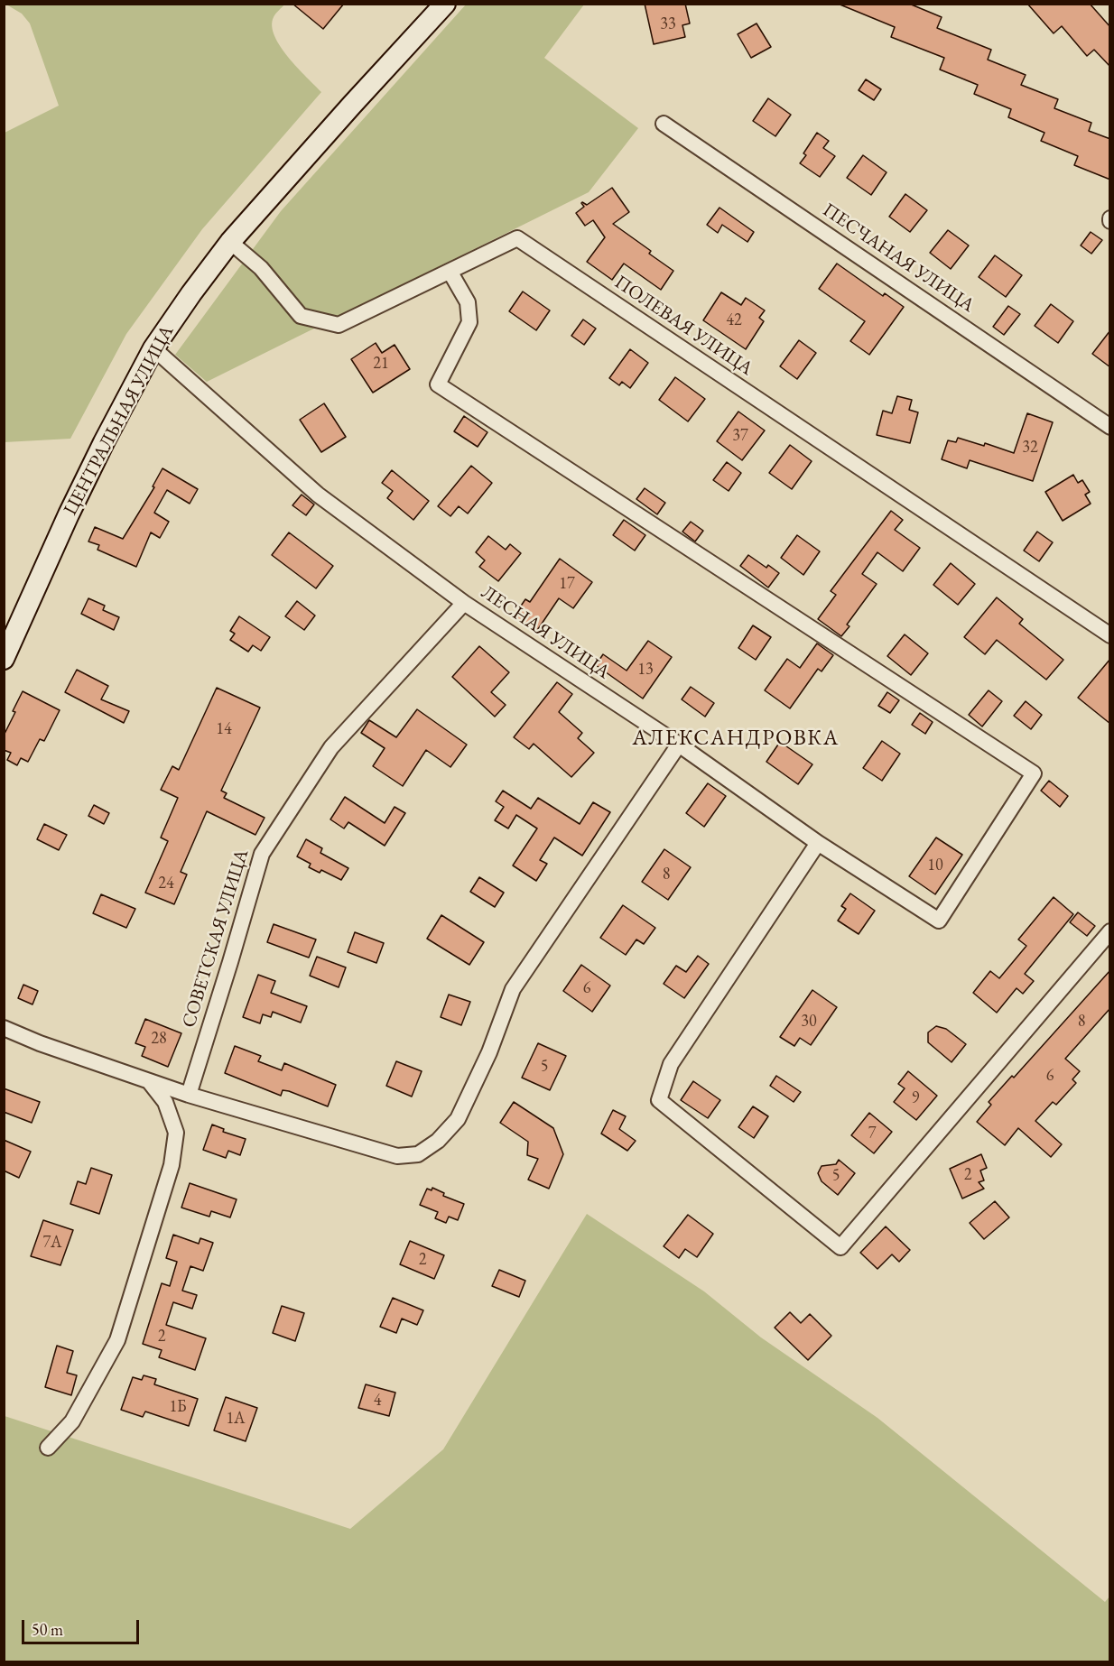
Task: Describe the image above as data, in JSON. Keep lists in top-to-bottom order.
{
  "streets": {
    "main road": ["ЦЕНТРАЛЬНАЯ УЛИЦА"],
    "street": [
      "ПЕСЧАНАЯ УЛИЦА",
      "ПОЛЕВАЯ УЛИЦА",
      "ЛЕСНАЯ УЛИЦА",
      "СОВЕТСКАЯ УЛИЦА"
    ]
  },
  "crossings": [
    ["ПОЛЕВАЯ УЛИЦА", "ЦЕНТРАЛЬНАЯ УЛИЦА"],
    ["ПОЛЕВАЯ УЛИЦА", "ЛЕСНАЯ УЛИЦА"],
    ["ЦЕНТРАЛЬНАЯ УЛИЦА", "ЛЕСНАЯ УЛИЦА"],
    ["ЛЕСНАЯ УЛИЦА", "СОВЕТСКАЯ УЛИЦА"]
  ],
  "districts": ["АЛЕКСАНДРОВКА"],
  "house_numbers": [
    "33",
    "42",
    "21",
    "37",
    "32",
    "17",
    "13",
    "14",
    "10",
    "8",
    "24",
    "6",
    "30",
    "8",
    "28",
    "5",
    "6",
    "9",
    "7",
    "2",
    "5",
    "7А",
    "2",
    "2",
    "4",
    "1Б",
    "1А"
  ],
  "scale_bar": "50 m"
}
